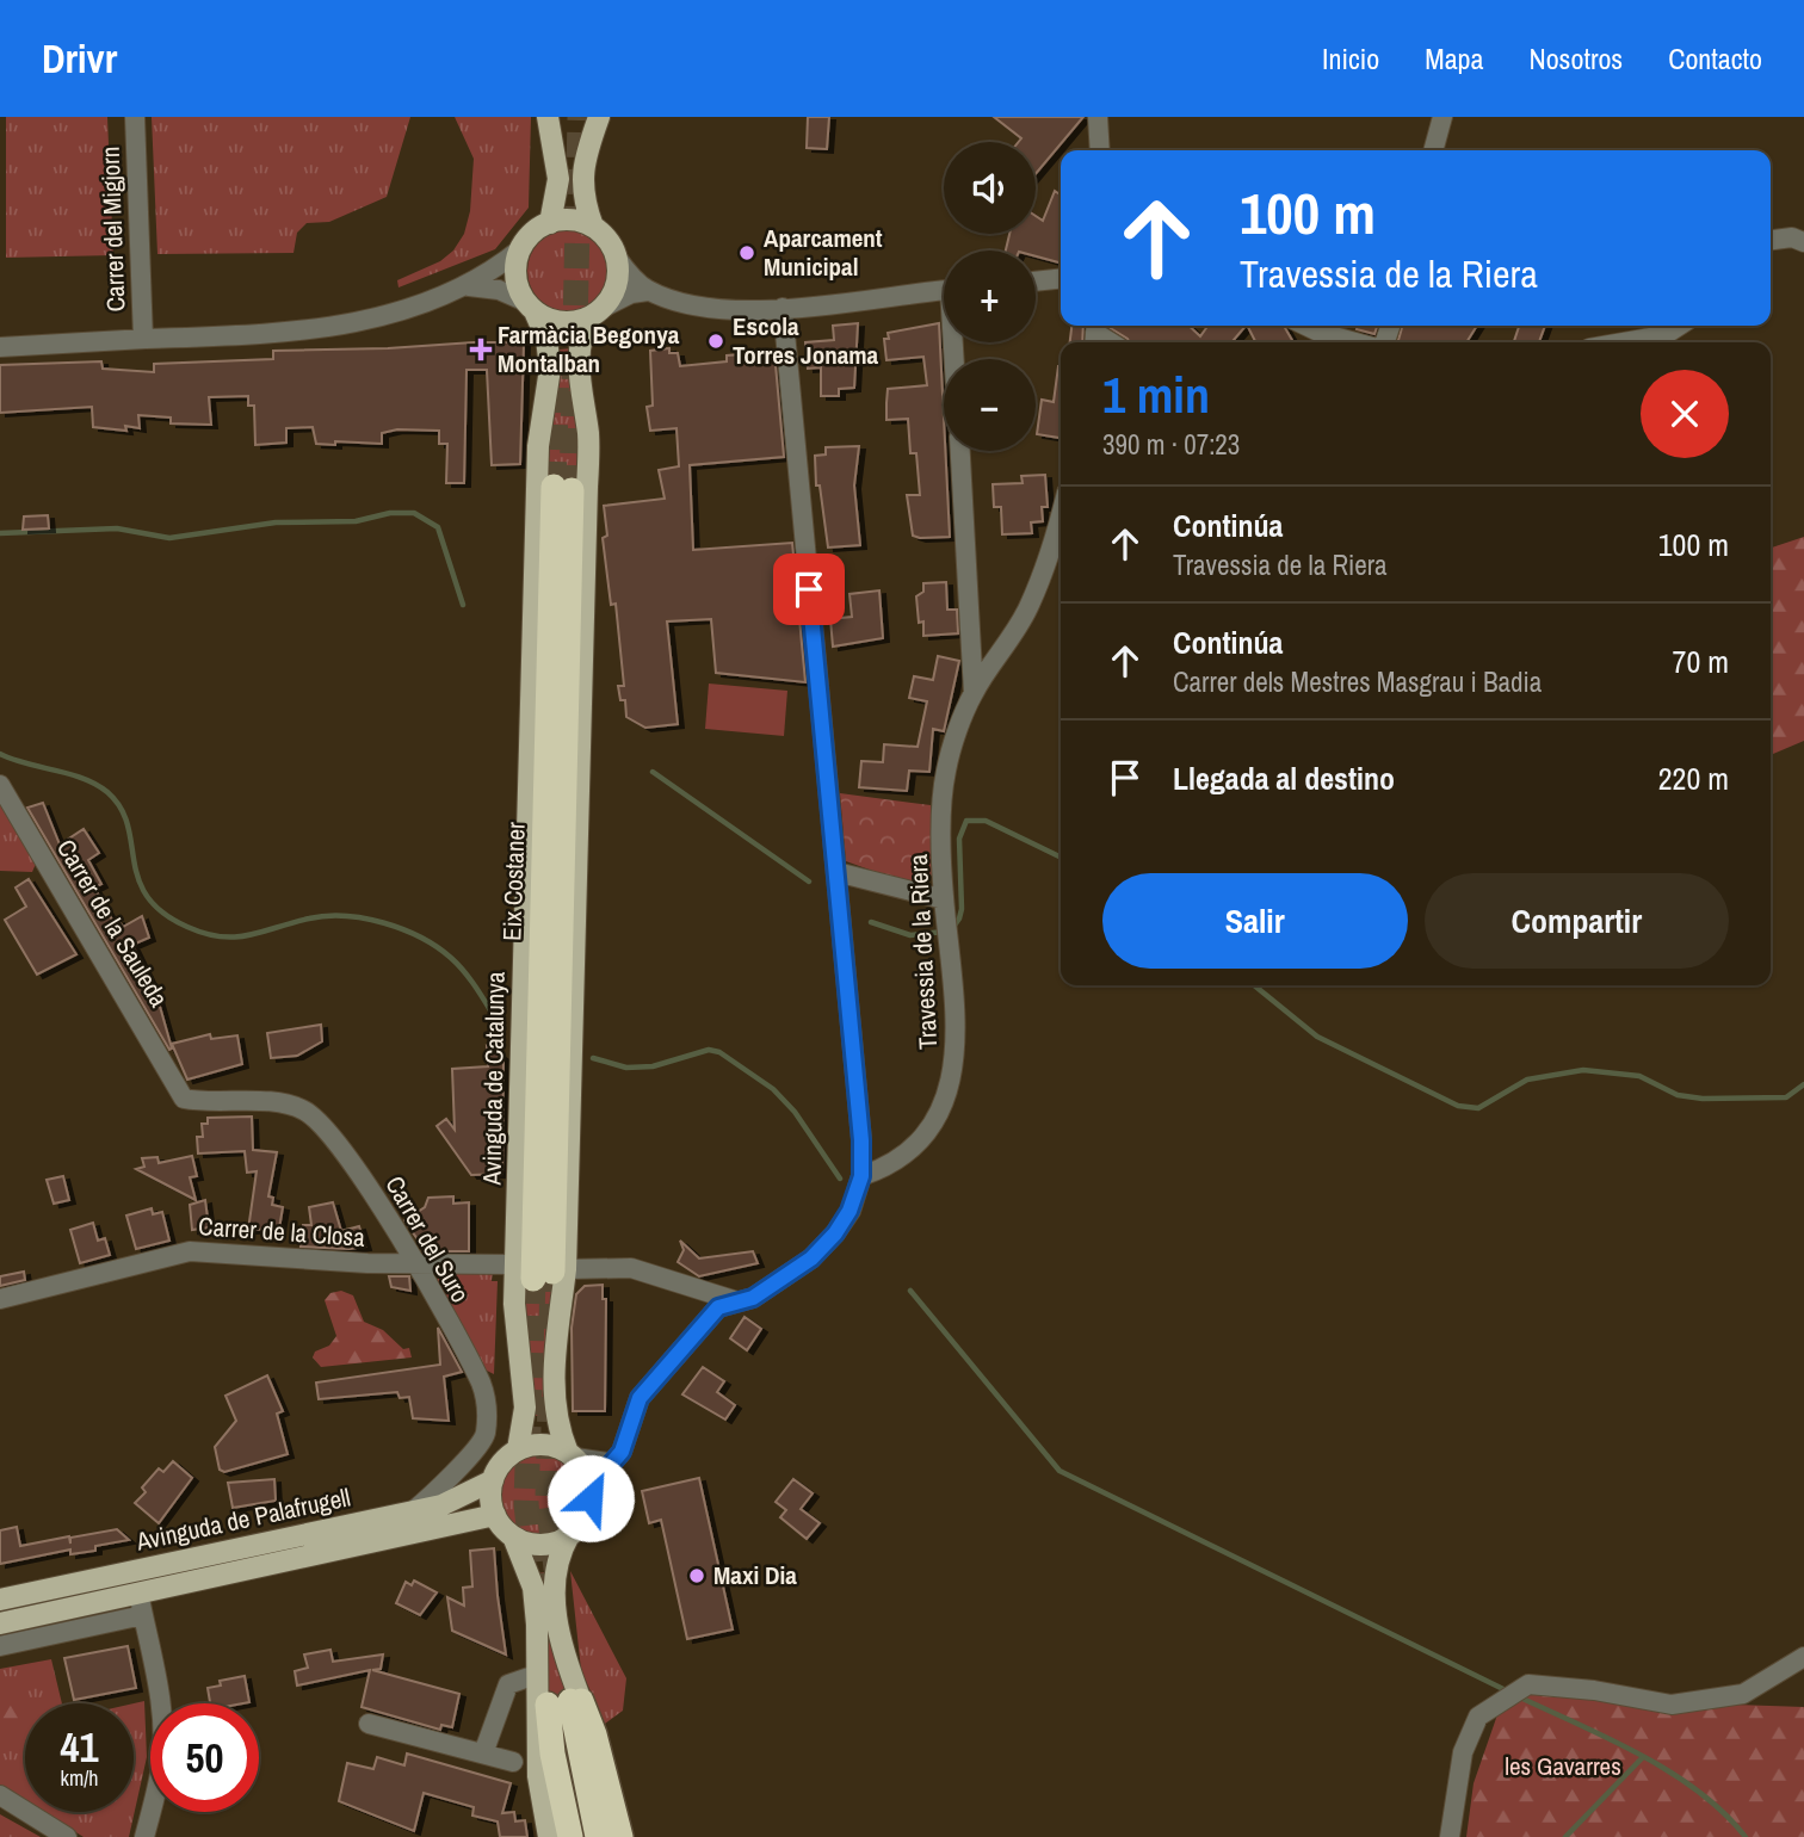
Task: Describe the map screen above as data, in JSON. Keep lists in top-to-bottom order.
{
  "streets": {
    "highway": ["Eix Costaner"],
    "main road": ["Avinguda de Catalunya", "Avinguda de Palafrugell"],
    "street": [
      "Carrer del Migjorn",
      "Carrer de la Sauleda",
      "Travessia de la Riera",
      "Carrer de la Closa",
      "Carrer del Suro"
    ]
  },
  "crossings": [
    ["Eix Costaner", "Avinguda de Catalunya"],
    ["Eix Costaner", "Carrer de la Closa"],
    ["Carrer de la Sauleda", "Carrer del Suro"],
    ["Avinguda de Catalunya", "Carrer de la Closa"],
    ["Avinguda de Catalunya", "Avinguda de Palafrugell"],
    ["Carrer de la Closa", "Carrer del Suro"],
    ["Carrer del Suro", "Avinguda de Palafrugell"]
  ],
  "parks": ["les Gavarres"],
  "places": {
    "other": ["Aparcament Municipal", "Escola Torres Jonama", "Maxi Dia"],
    "health": ["Farmàcia Begonya Montalban"]
  },
  "page": {
    "header": "Drivr",
    "nav": [
      "Inicio",
      "Mapa",
      "Nosotros",
      "Contacto"
    ],
    "map_buttons": ["+", "−"],
    "turn": ["100 m", "Travessia de la Riera"],
    "heading": ["1 min", "390 m · 07:23"],
    "list": [
      {
        "name": "Continúa",
        "note": "Travessia de la Riera",
        "value": "100 m"
      },
      {
        "name": "Continúa",
        "note": "Carrer dels Mestres Masgrau i Badia",
        "value": "70 m"
      },
      {
        "name": "Llegada al destino",
        "value": "220 m"
      }
    ],
    "buttons": ["Salir", "Compartir"],
    "speed": "41 km/h",
    "limit": "50"
  }
}
